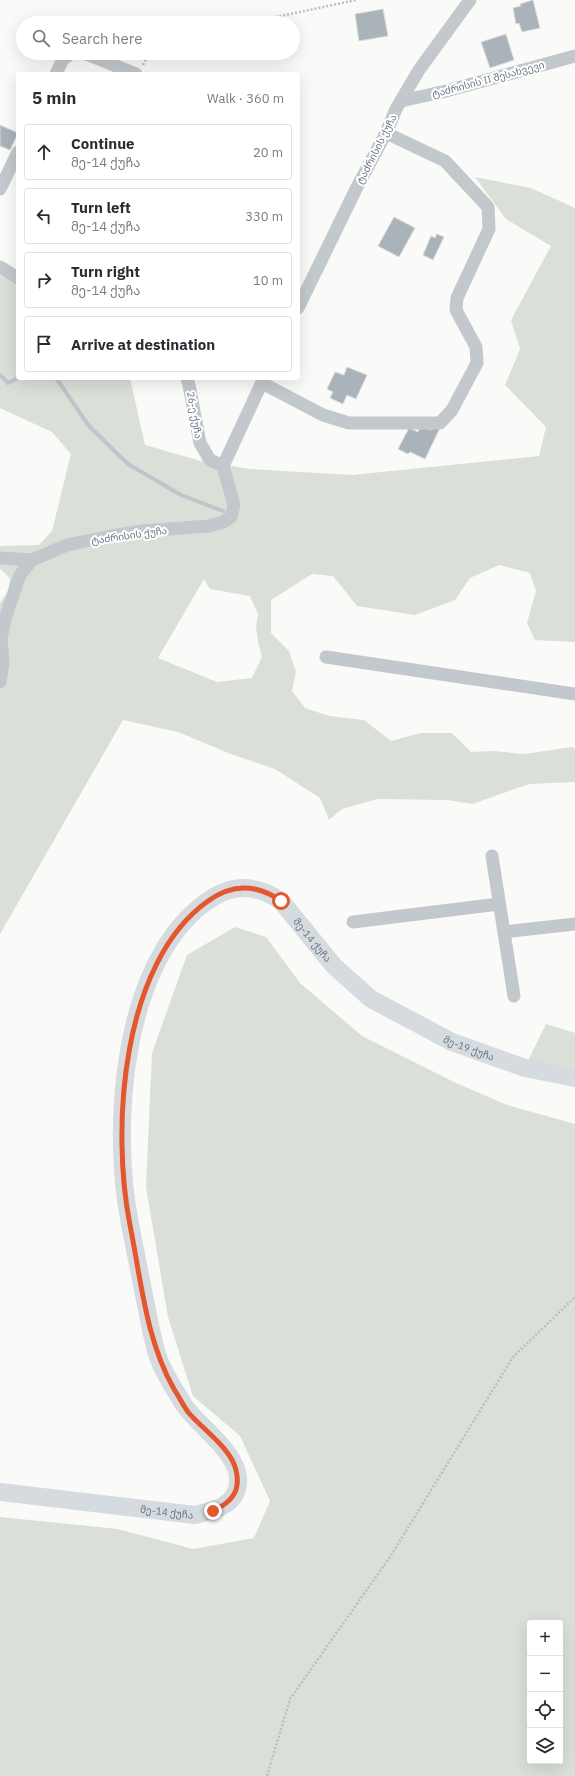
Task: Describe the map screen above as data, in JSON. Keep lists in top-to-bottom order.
{
  "streets": {
    "street": [
      "ტაძრისის II შესახვევი",
      "ტაძრისის ქუჩა",
      "26-ე ქუჩა",
      "მე-14 ქუჩა",
      "მე-19 ქუჩა"
    ]
  },
  "crossings": [
    ["ტაძრისის II შესახვევი", "ტაძრისის ქუჩა"],
    ["ტაძრისის ქუჩა", "26-ე ქუჩა"],
    ["მე-14 ქუჩა", "მე-19 ქუჩა"]
  ],
  "page": {
    "search": "Search here",
    "heading": ["5 min", "Walk · 360 m"],
    "list": [
      ["Continue", "მე-14 ქუჩა", "20 m"],
      ["Turn left", "მე-14 ქუჩა", "330 m"],
      ["Turn right", "მე-14 ქუჩა", "10 m"],
      "Arrive at destination"
    ],
    "map_buttons": ["+", "−"]
  }
}
